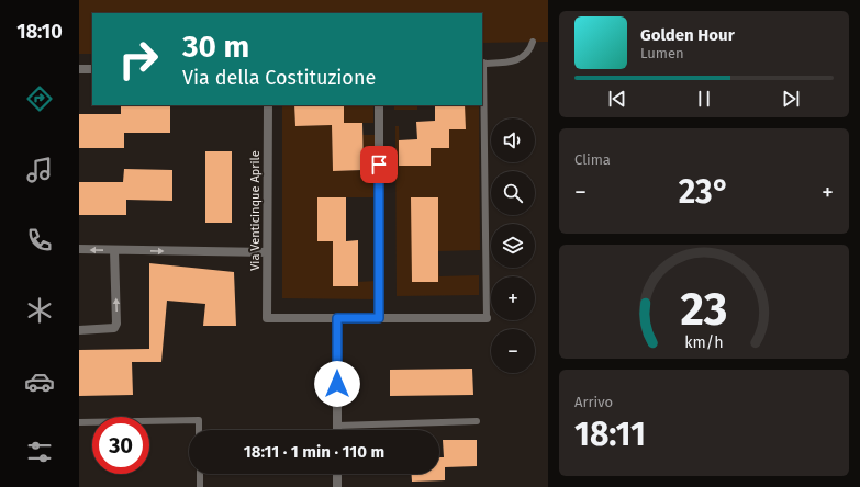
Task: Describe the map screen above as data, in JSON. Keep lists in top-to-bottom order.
{
  "streets": {
    "street": ["Via Venticinque Aprile"]
  },
  "page": {
    "tabs": "18:10",
    "turn": ["30 m", "Via della Costituzione"],
    "song": ["Golden Hour", "Lumen"],
    "map_buttons": ["+", "−"],
    "tile": [
      "Clima",
      ["Arrivo", "18:11"]
    ],
    "heat": ["−", "23°", "+"],
    "limit": "30",
    "trip": "18:11 · 1 min · 110 m",
    "gauge": ["23", "km/h"]
  }
}
